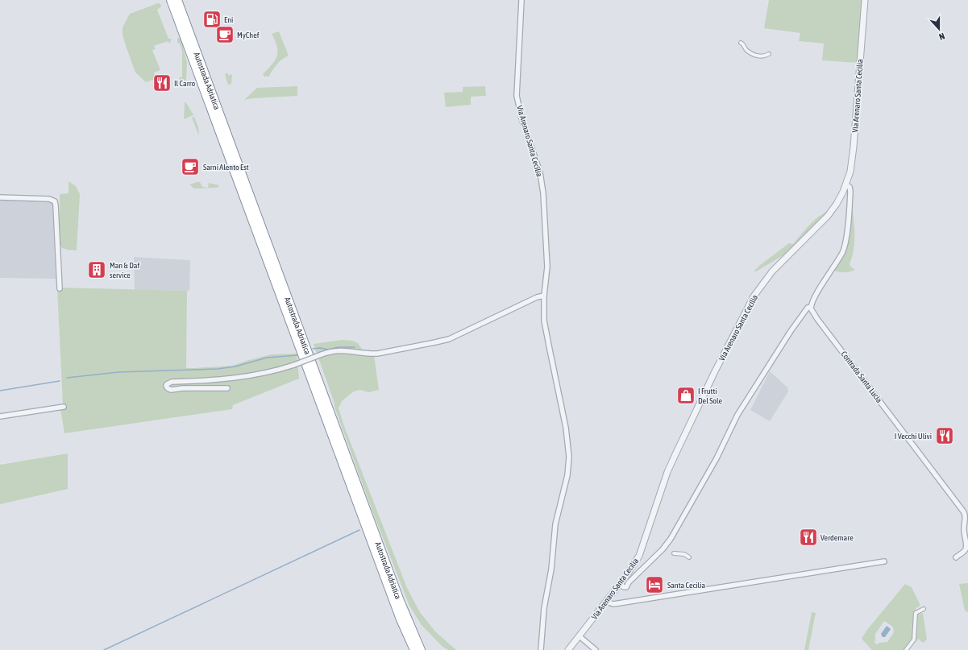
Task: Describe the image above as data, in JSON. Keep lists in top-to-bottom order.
{
  "streets": {
    "highway": ["Autostrada Adriatica"],
    "street": ["Via Arenaro Santa Cecilia", "Contrada Santa Lucia"]
  },
  "places": {
    "fuel station": ["Eni"],
    "cafe": ["MyChef", "Sarni Alento Est"],
    "restaurant": ["Il Carro", "I Vecchi Ulivi", "Verdemare"],
    "building": ["Man & Daf service"],
    "shop": ["I Frutti Del Sole"],
    "hotel": ["Santa Cecilia"]
  },
  "north": "bottom"
}
